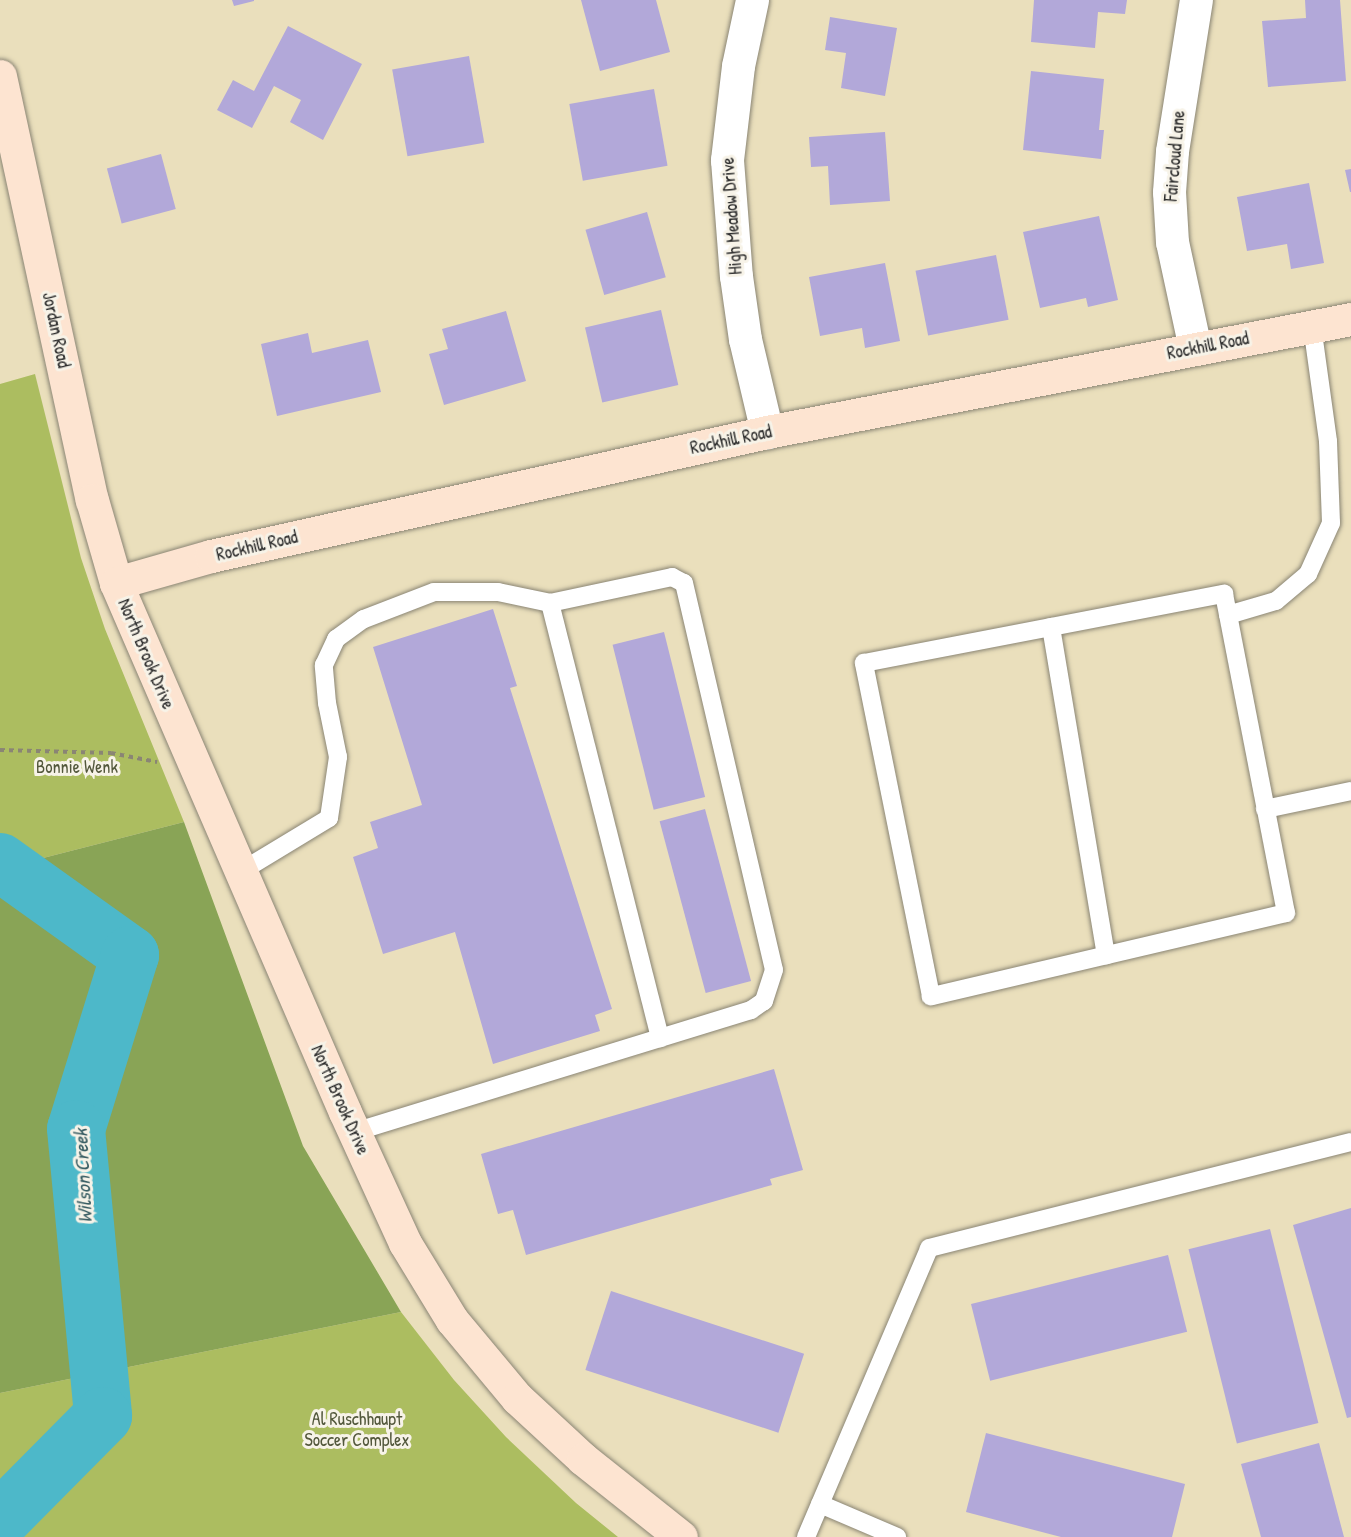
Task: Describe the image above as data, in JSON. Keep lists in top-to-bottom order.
{
  "streets": {
    "street": [
      "Faircloud Lane",
      "High Meadow Drive",
      "Jordan Road",
      "Rockhill Road",
      "North Brook Drive"
    ]
  },
  "crossings": [
    ["Faircloud Lane", "Rockhill Road"],
    ["High Meadow Drive", "Rockhill Road"],
    ["Jordan Road", "Rockhill Road"],
    ["Jordan Road", "North Brook Drive"],
    ["Rockhill Road", "North Brook Drive"]
  ],
  "water": ["Wilson Creek"],
  "parks": ["Bonnie Wenk", "Al Ruschhaupt Soccer Complex"]
}
